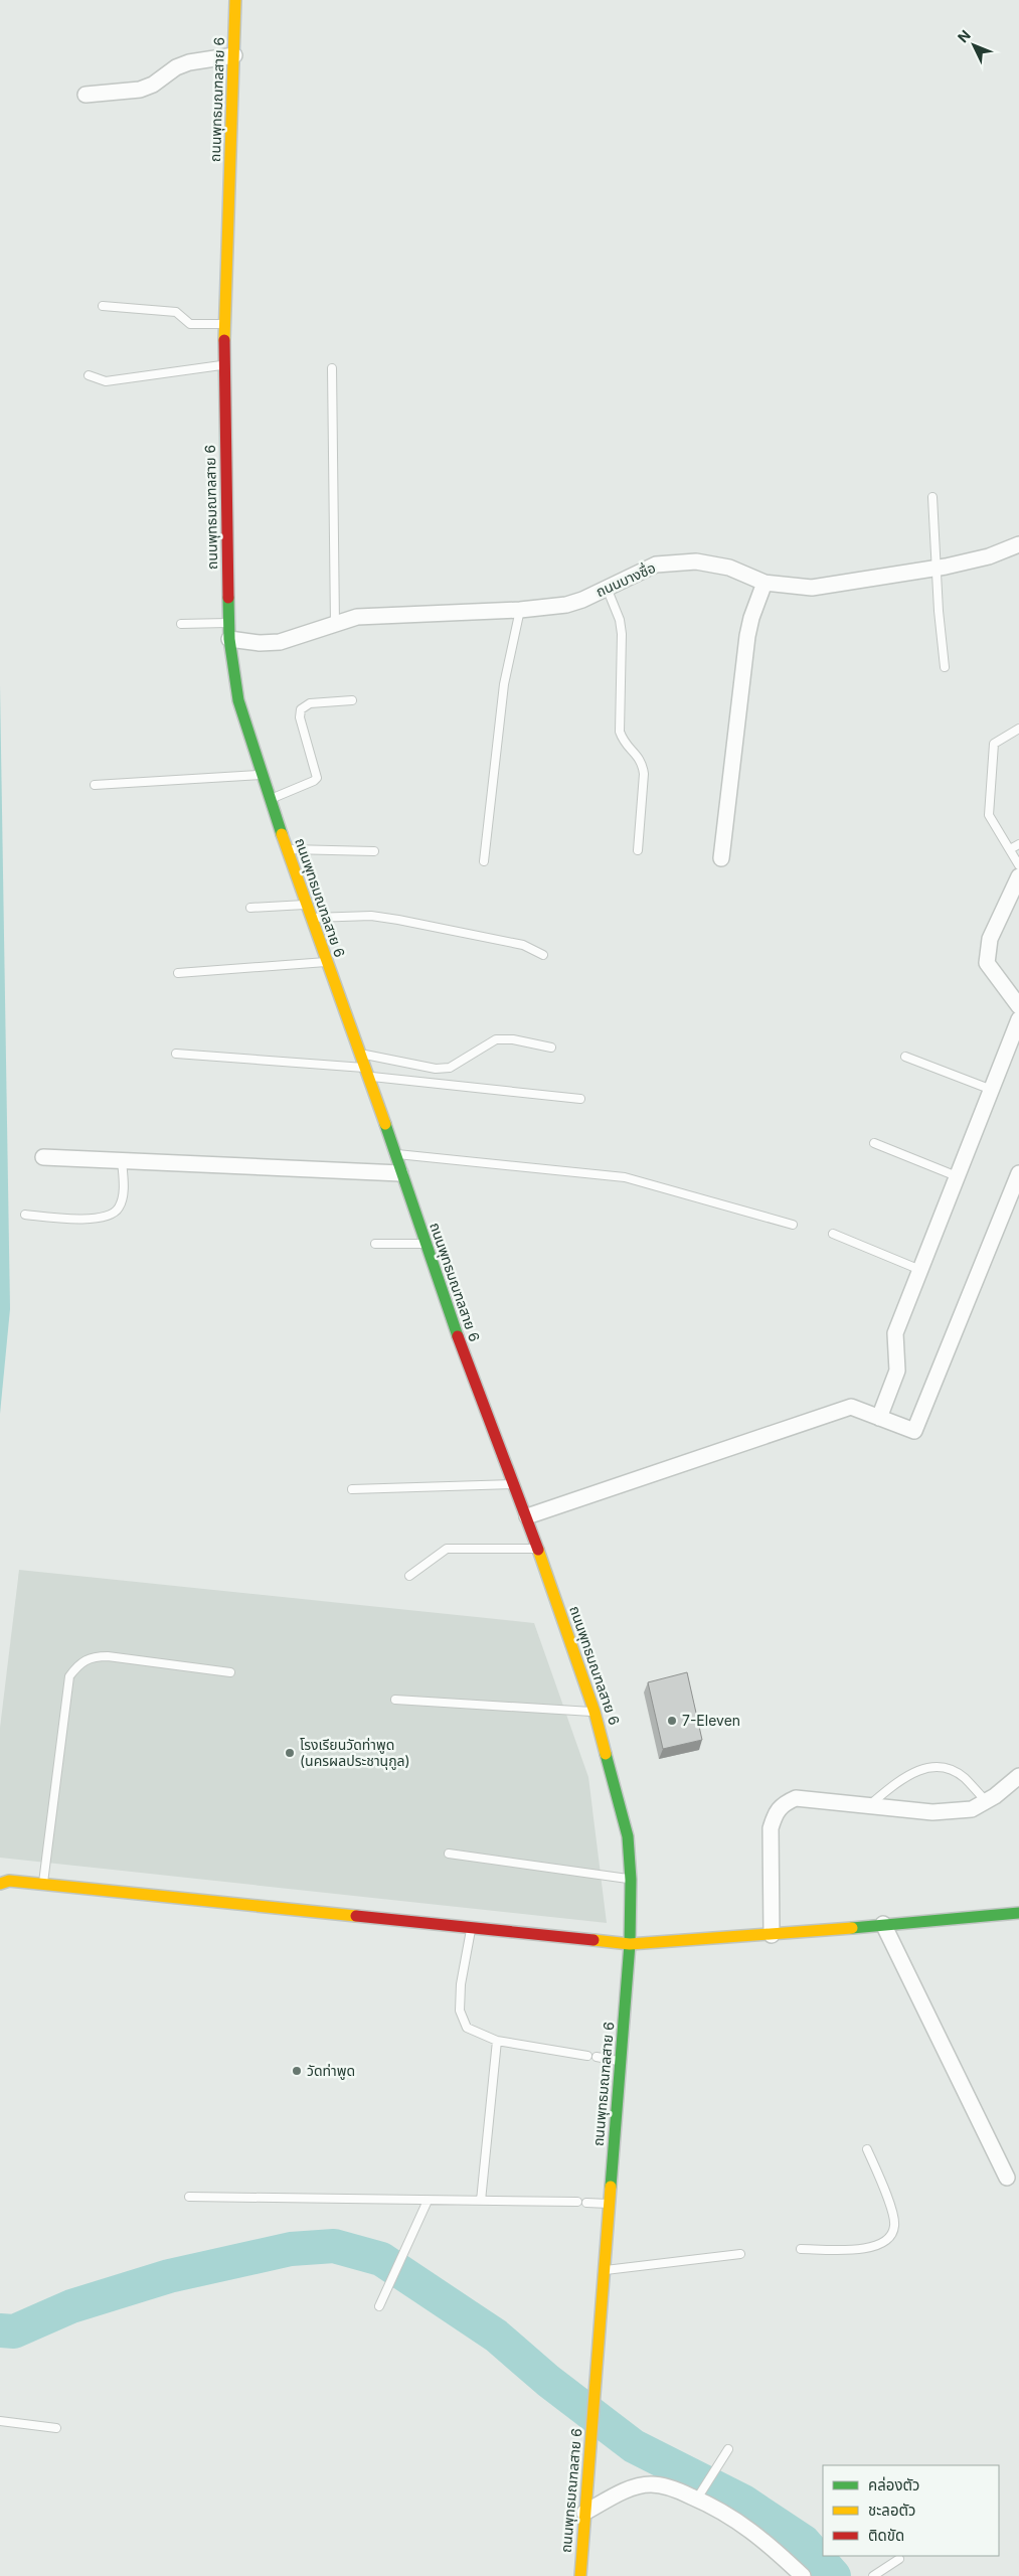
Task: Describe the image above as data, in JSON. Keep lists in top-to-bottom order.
{
  "streets": {
    "main road": ["ถนนพุทธมณฑลสาย 6"],
    "street": ["ถนนบางซื่อ"]
  },
  "crossings": [
    ["ถนนพุทธมณฑลสาย 6", "ถนนบางซื่อ"]
  ],
  "places": ["7-Eleven", "โรงเรียนวัดท่าพูด (นครผลประชานุกูล)", "วัดท่าพูด"],
  "legend": ["คล่องตัว", "ชะลอตัว", "ติดขัด"],
  "north": "top left"
}
